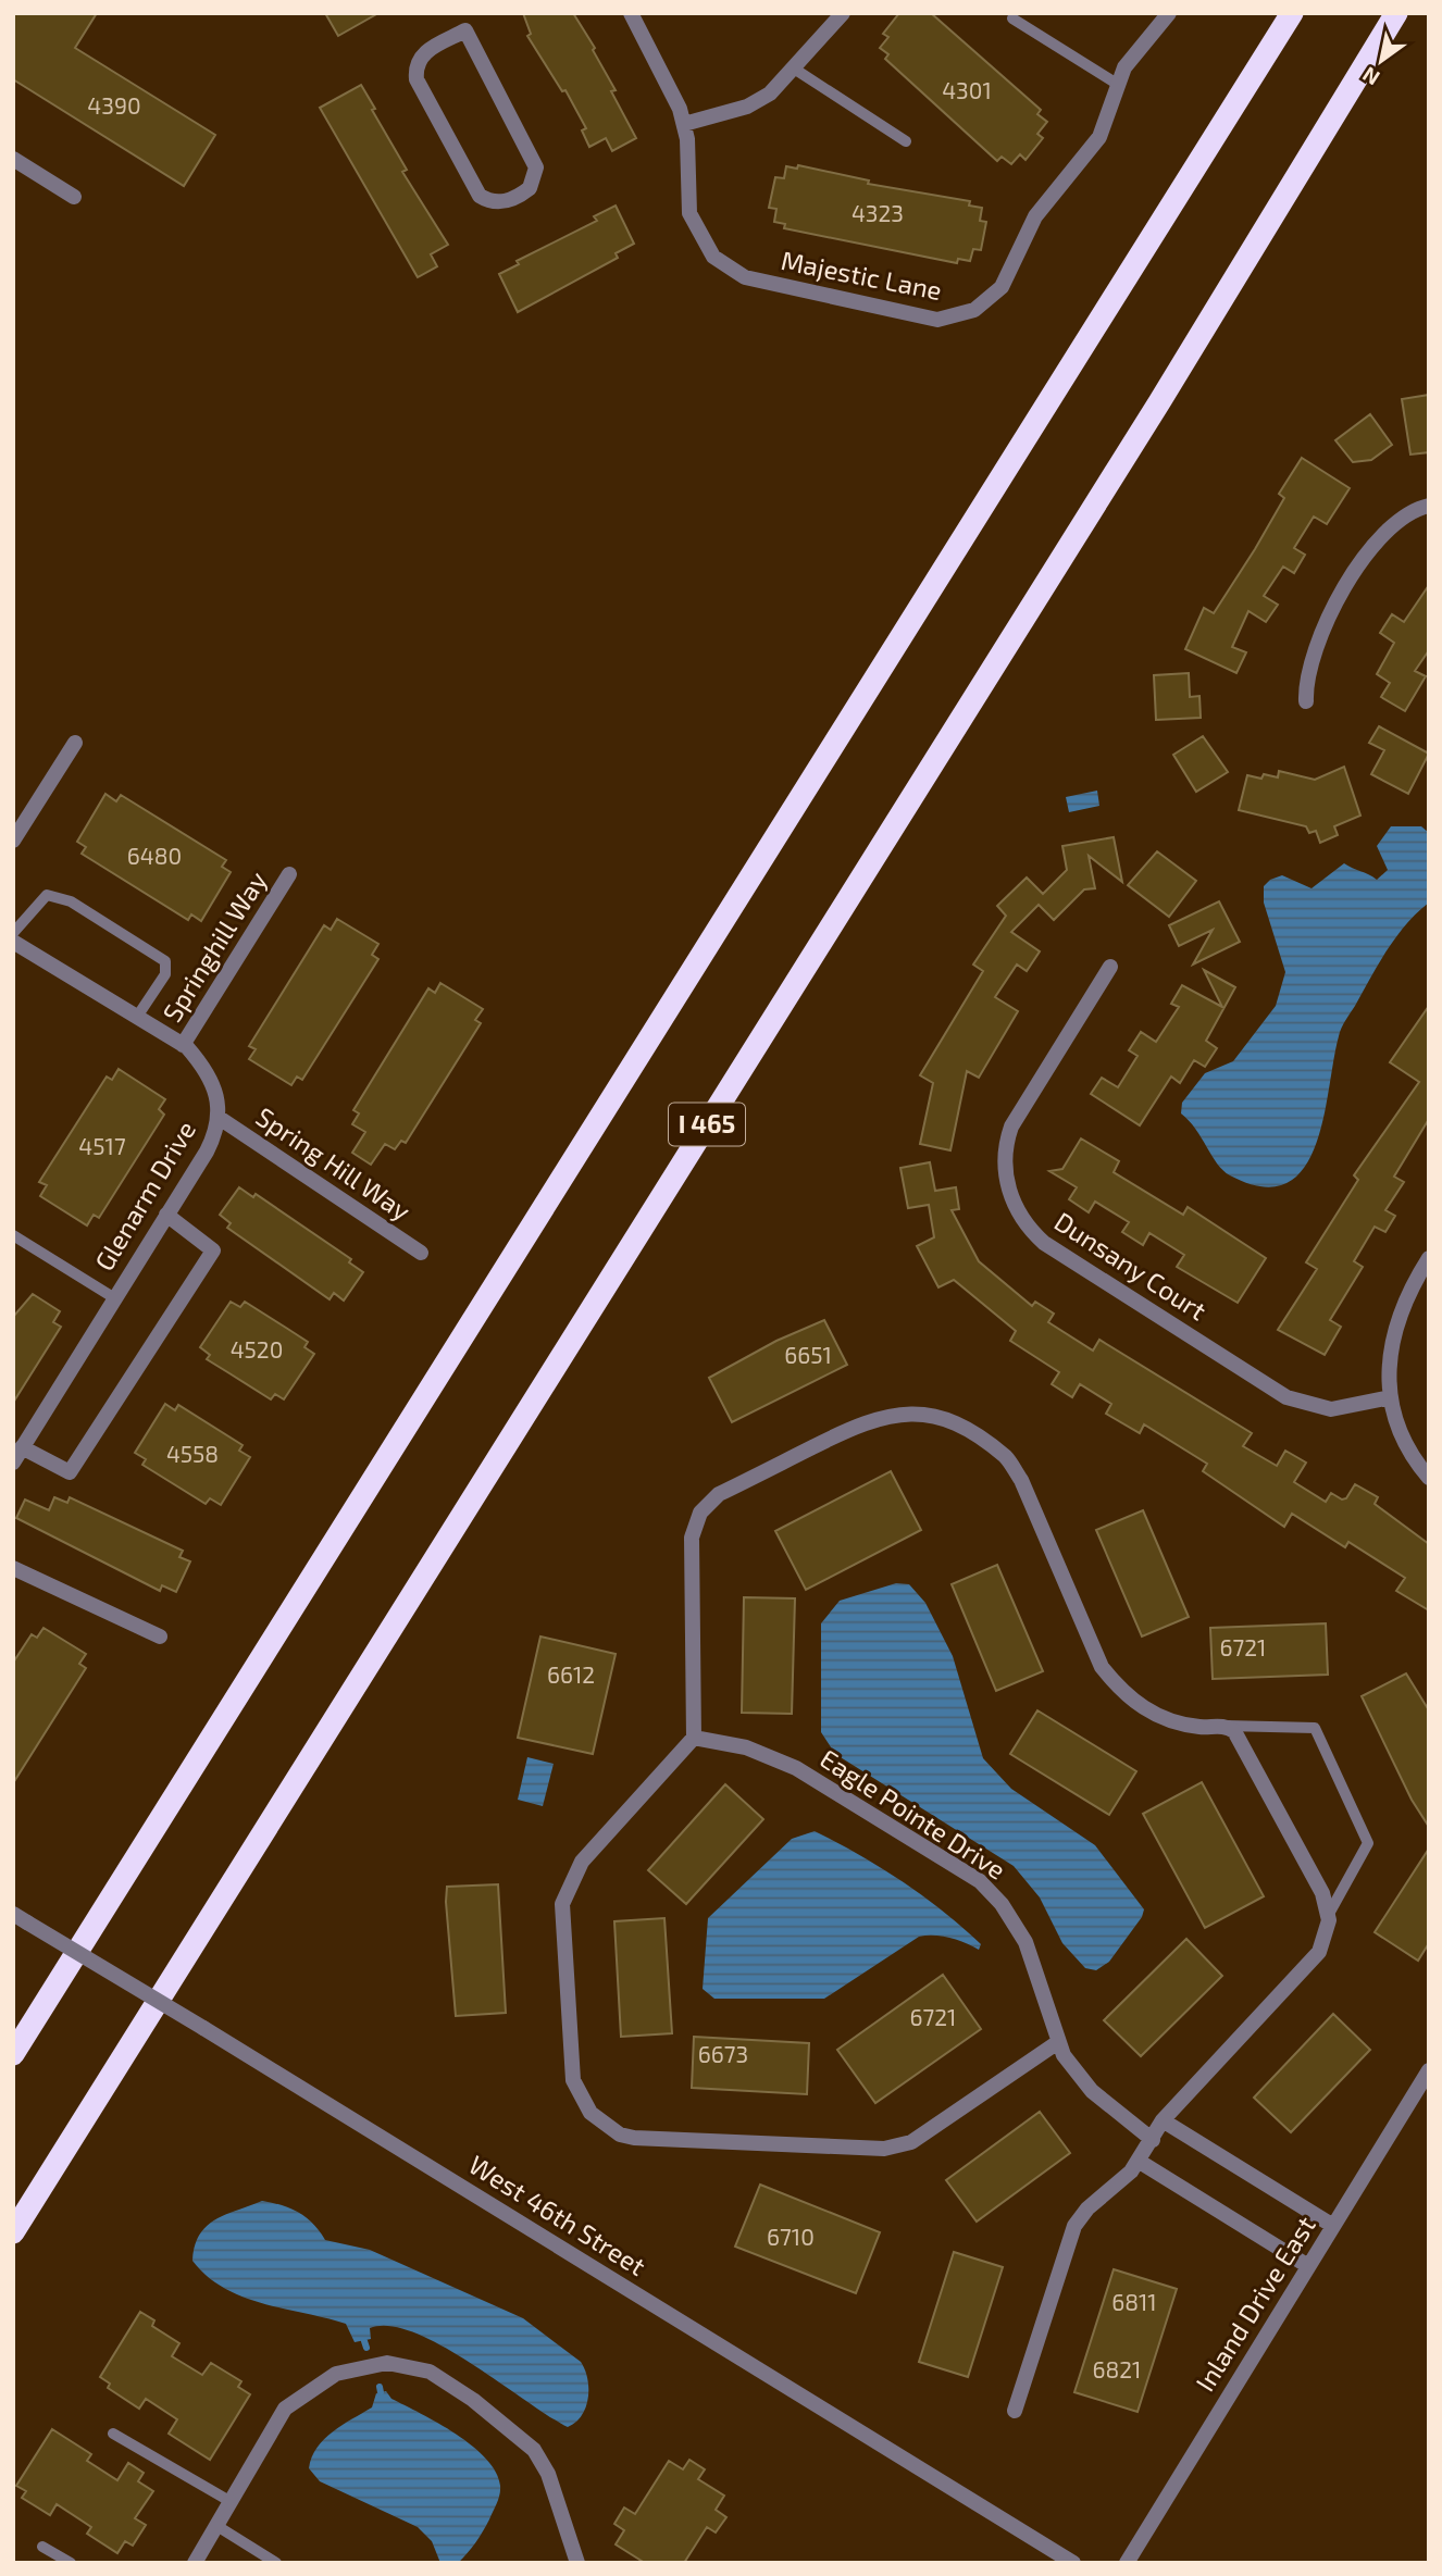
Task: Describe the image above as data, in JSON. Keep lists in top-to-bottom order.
{
  "streets": {
    "highway": ["I 465"],
    "street": [
      "Majestic Lane",
      "Springhill Way",
      "Spring Hill Way",
      "Glenarm Drive",
      "Dunsany Court",
      "Eagle Pointe Drive",
      "West 46th Street",
      "Inland Drive East"
    ]
  },
  "crossings": [
    ["Springhill Way", "Glenarm Drive"],
    ["Spring Hill Way", "Glenarm Drive"]
  ],
  "house_numbers": [
    "4301",
    "4390",
    "4323",
    "6480",
    "4517",
    "4520",
    "6651",
    "4558",
    "6721",
    "6612",
    "6721",
    "6673",
    "6710",
    "6811",
    "6821"
  ],
  "north": "bottom left"
}
